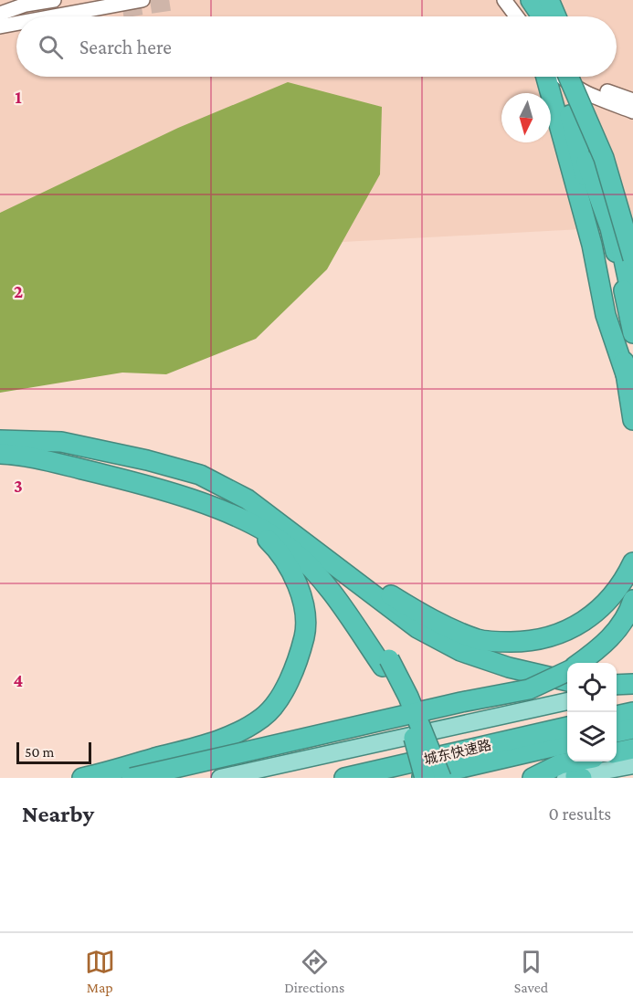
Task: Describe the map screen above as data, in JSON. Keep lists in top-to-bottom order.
{
  "streets": {
    "highway": ["城东快速路"]
  },
  "scale_bar": "50 m",
  "north": "bottom",
  "page": {
    "search": "Search here",
    "scale": "50 m",
    "heading": ["Nearby", "0 results"],
    "nav": ["Map", "Directions", "Saved"]
  },
  "grid": {
    "rows": [
      "1",
      "2",
      "3",
      "4"
    ]
  }
}
